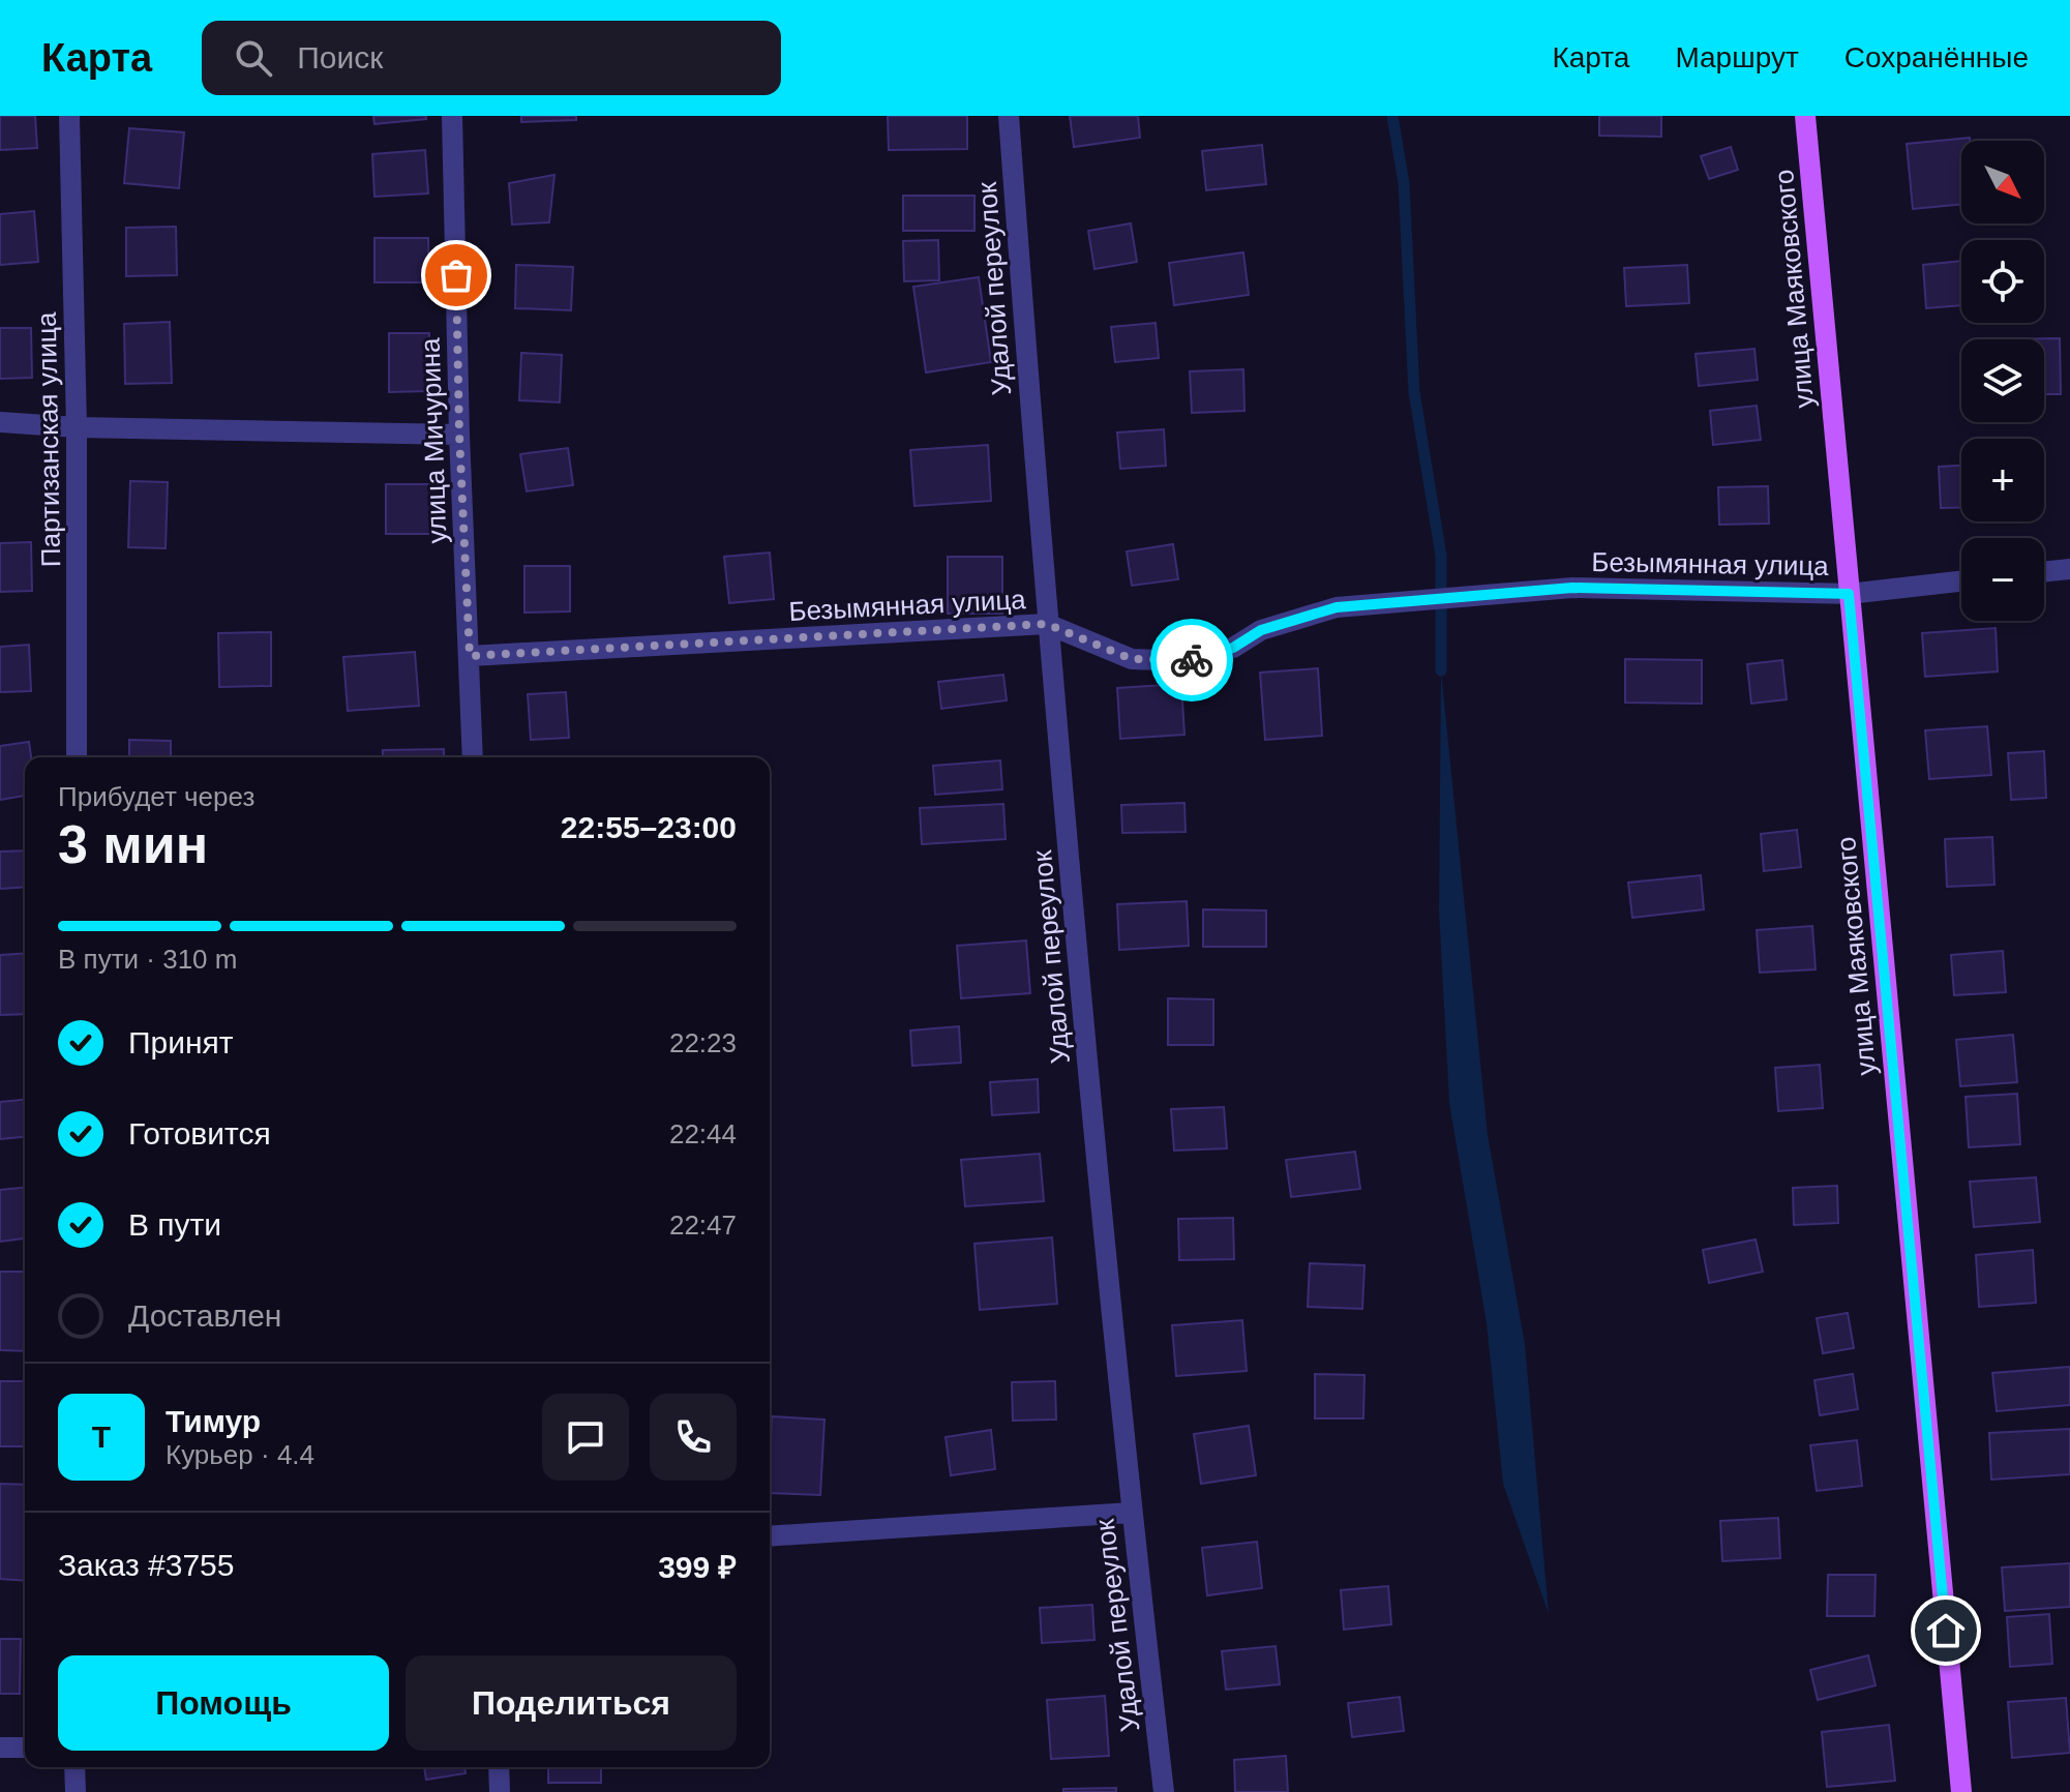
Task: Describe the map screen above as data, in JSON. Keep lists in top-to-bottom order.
{
  "streets": {
    "main road": ["улица Маяковского"],
    "street": [
      "Удалой переулок",
      "Партизанская улица",
      "улица Мичурина",
      "Безымянная улица"
    ]
  },
  "crossings": [
    ["Удалой переулок", "Безымянная улица"],
    ["улица Маяковского", "Безымянная улица"],
    ["улица Мичурина", "Безымянная улица"]
  ],
  "north": "bottom right",
  "page": {
    "header": "Карта",
    "search": "Поиск",
    "nav": ["Карта", "Маршрут", "Сохранённые"],
    "map_buttons": ["+", "−"],
    "heading": ["3 мин", "Прибудет через", "22:55–23:00"],
    "panel": [
      "Тимур",
      "Курьер · 4.4",
      "Заказ #3755",
      "399 ₽"
    ],
    "bar": "В пути · 310 m",
    "list": [
      ["Принят", "22:23"],
      ["Готовится", "22:44"],
      ["В пути", "22:47"],
      "Доставлен"
    ],
    "round": "Т",
    "buttons": ["Помощь", "Поделиться"]
  }
}
